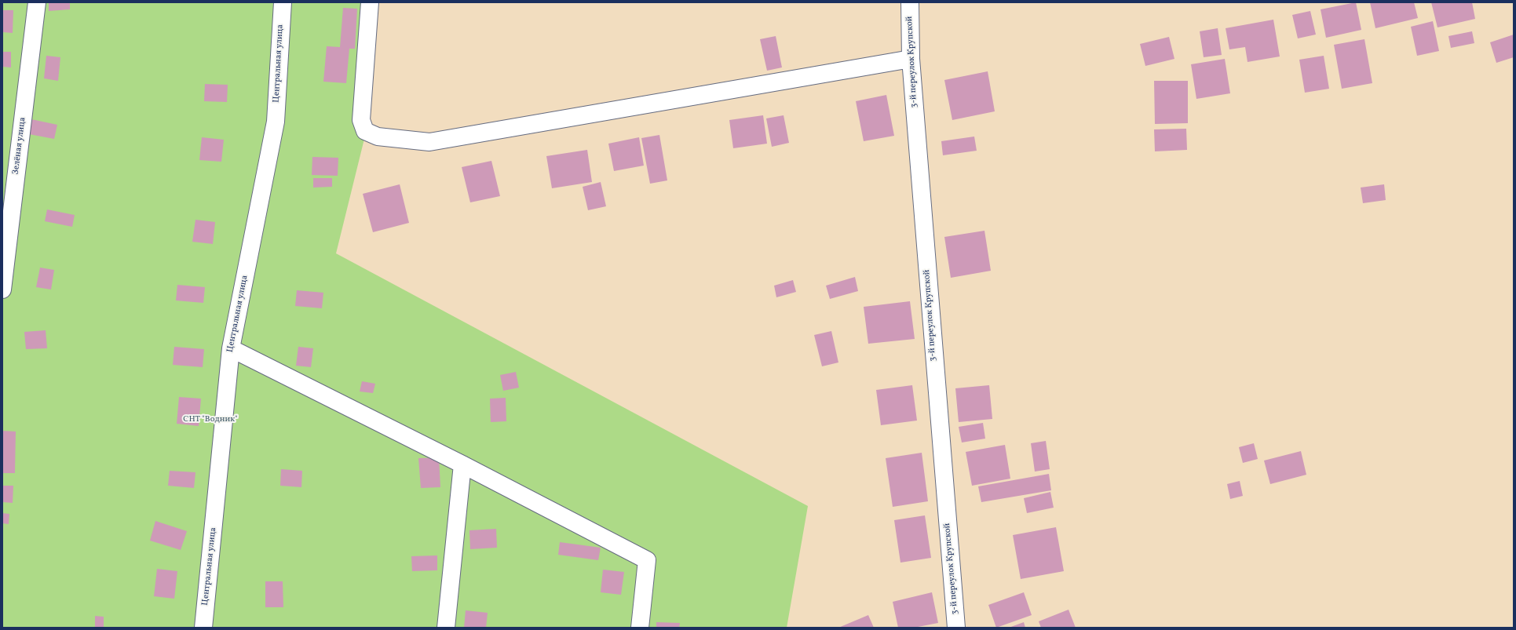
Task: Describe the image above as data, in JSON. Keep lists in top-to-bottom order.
{
  "streets": {
    "street": ["3-й переулок Крупской", "Центральная улица", "Зелёная улица"]
  },
  "parks": ["СНТ \"Водник\""]
}
